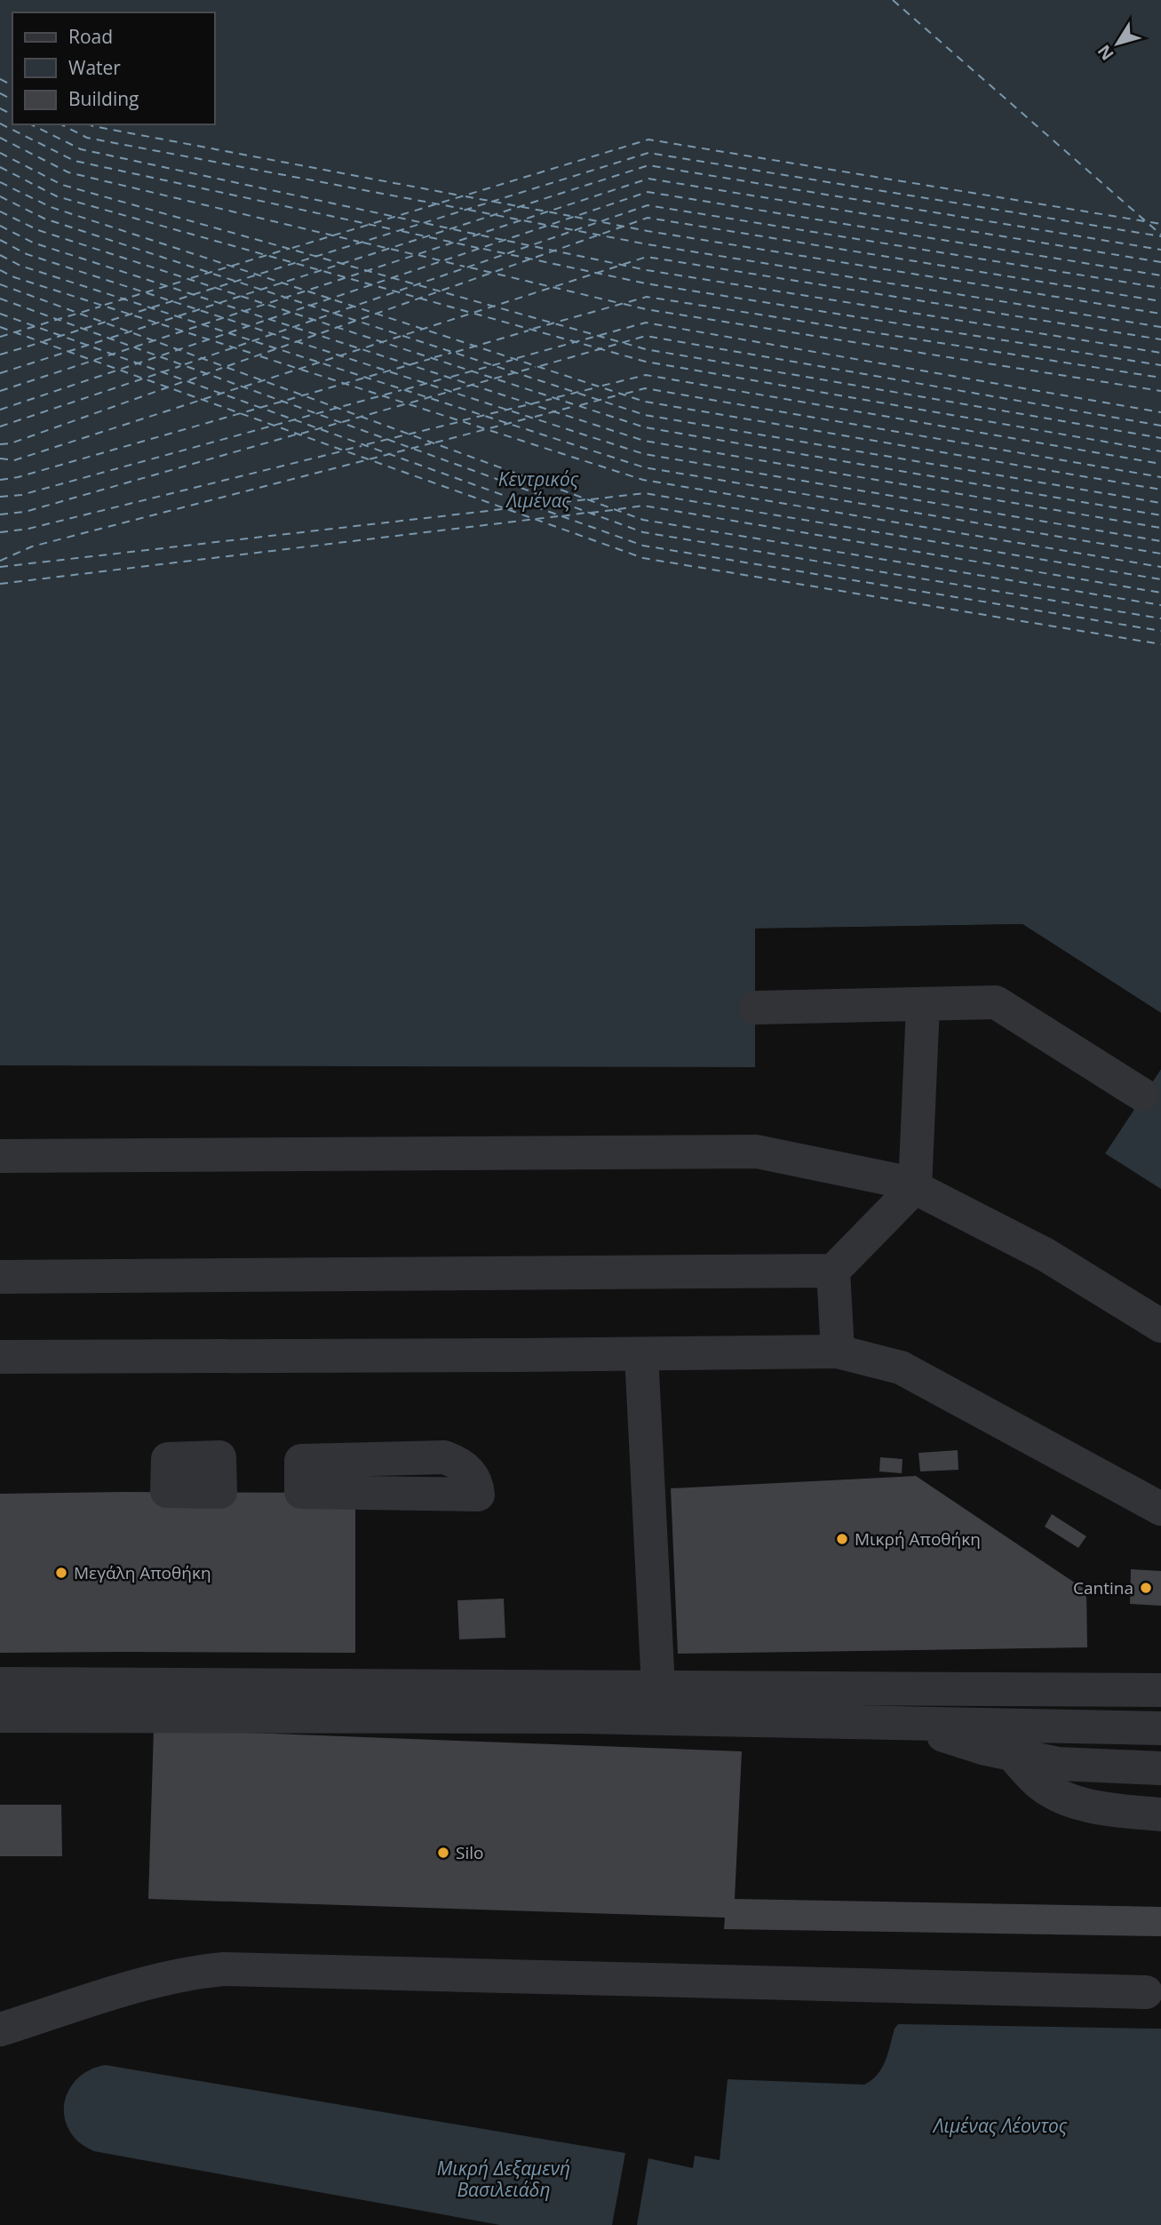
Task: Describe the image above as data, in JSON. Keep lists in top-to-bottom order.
{
  "water": ["Κεντρικός Λιμένας", "Λιμένας Λέοντος", "Μικρή Δεξαμενή Βασιλειάδη"],
  "places": [
    "Μικρή Αποθήκη",
    "Μεγάλη Αποθήκη",
    "Cantina",
    "Silo"
  ],
  "legend": ["Road", "Water", "Building"],
  "north": "bottom left"
}
